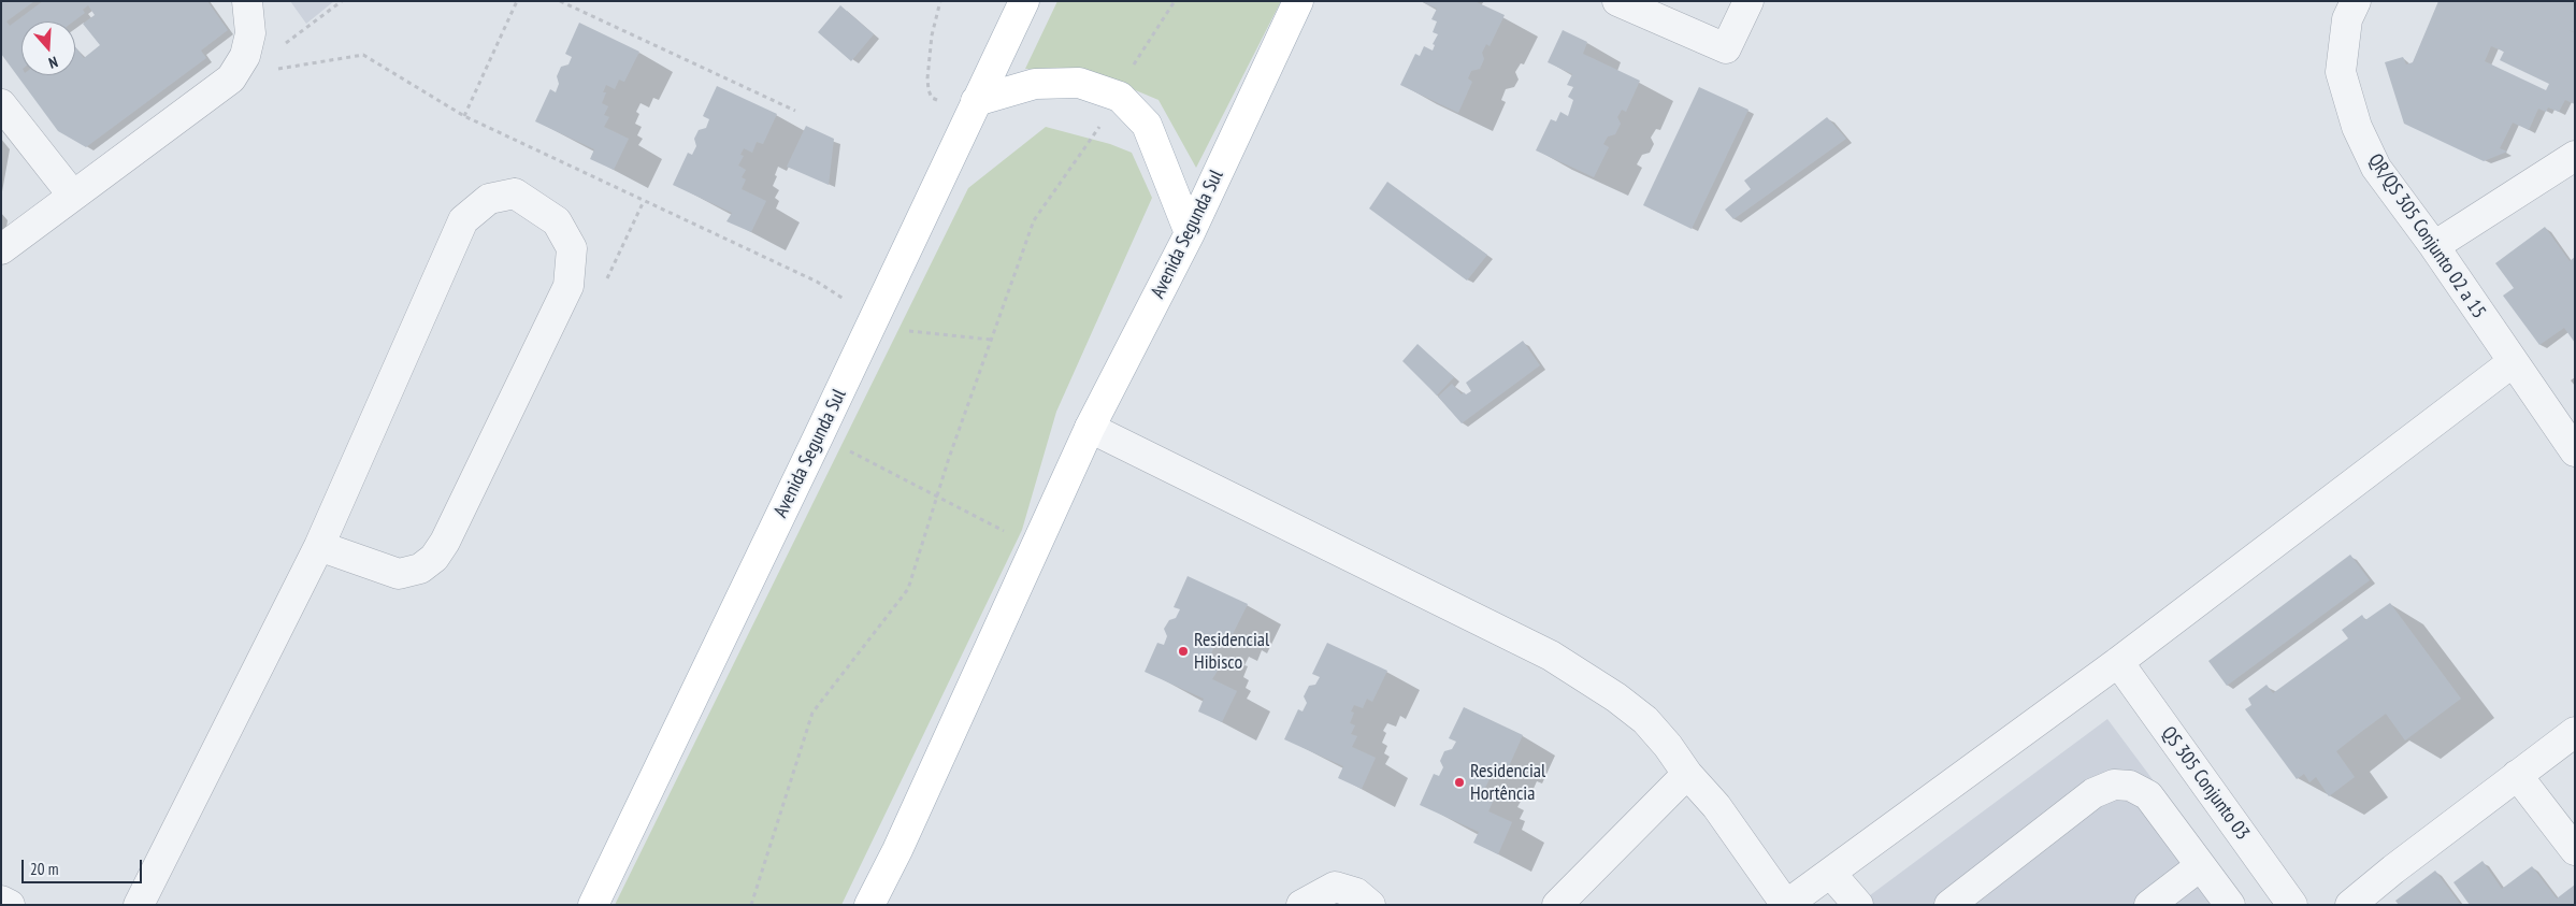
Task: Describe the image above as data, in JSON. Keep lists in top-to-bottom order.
{
  "streets": {
    "main road": ["Avenida Segunda Sul"],
    "street": ["QR/QS 305 Conjunto 02 a 15", "QS 305 Conjunto 03"]
  },
  "places": ["Residencial Hibisco", "Residencial Hortência"],
  "scale_bar": "20 m",
  "north": "bottom"
}
